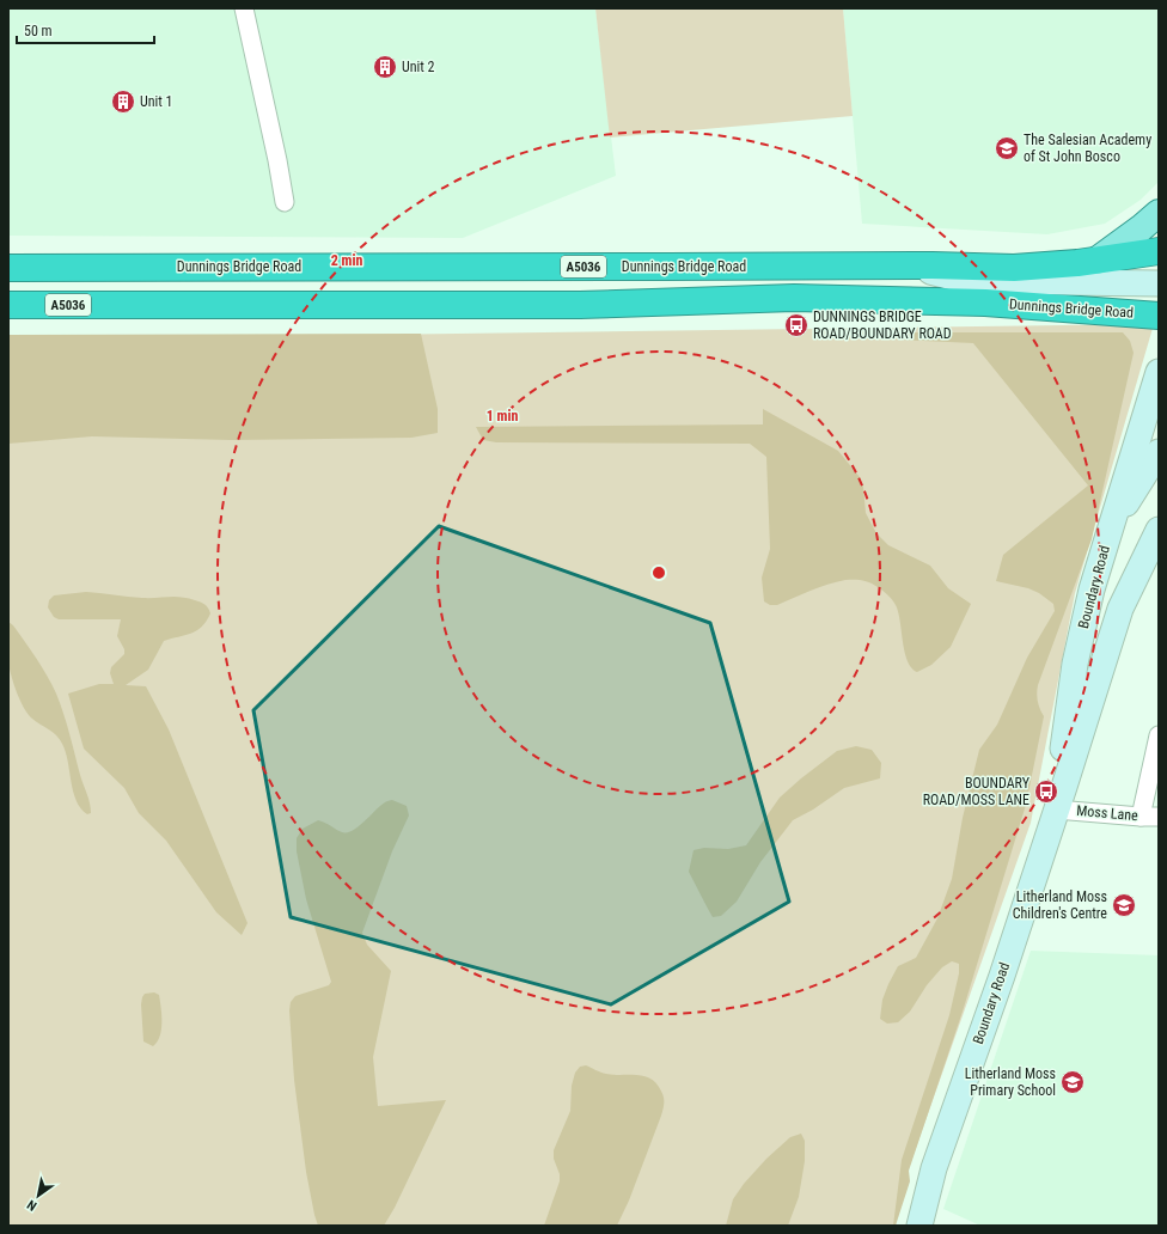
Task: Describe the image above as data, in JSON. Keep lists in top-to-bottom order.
{
  "streets": {
    "highway": ["Dunnings Bridge Road", "A5036"],
    "street": ["Boundary Road", "Moss Lane"]
  },
  "crossings": [
    ["Boundary Road", "Moss Lane"]
  ],
  "places": {
    "building": ["Unit 2", "Unit 1"],
    "school or university": ["The Salesian Academy of St John Bosco", "Litherland Moss Children's Centre", "Litherland Moss Primary School"],
    "bus stop": ["DUNNINGS BRIDGE ROAD/BOUNDARY ROAD", "BOUNDARY ROAD/MOSS LANE"]
  },
  "scale_bar": "50 m",
  "north": "bottom left",
  "rings": ["2 min", "1 min"]
}
